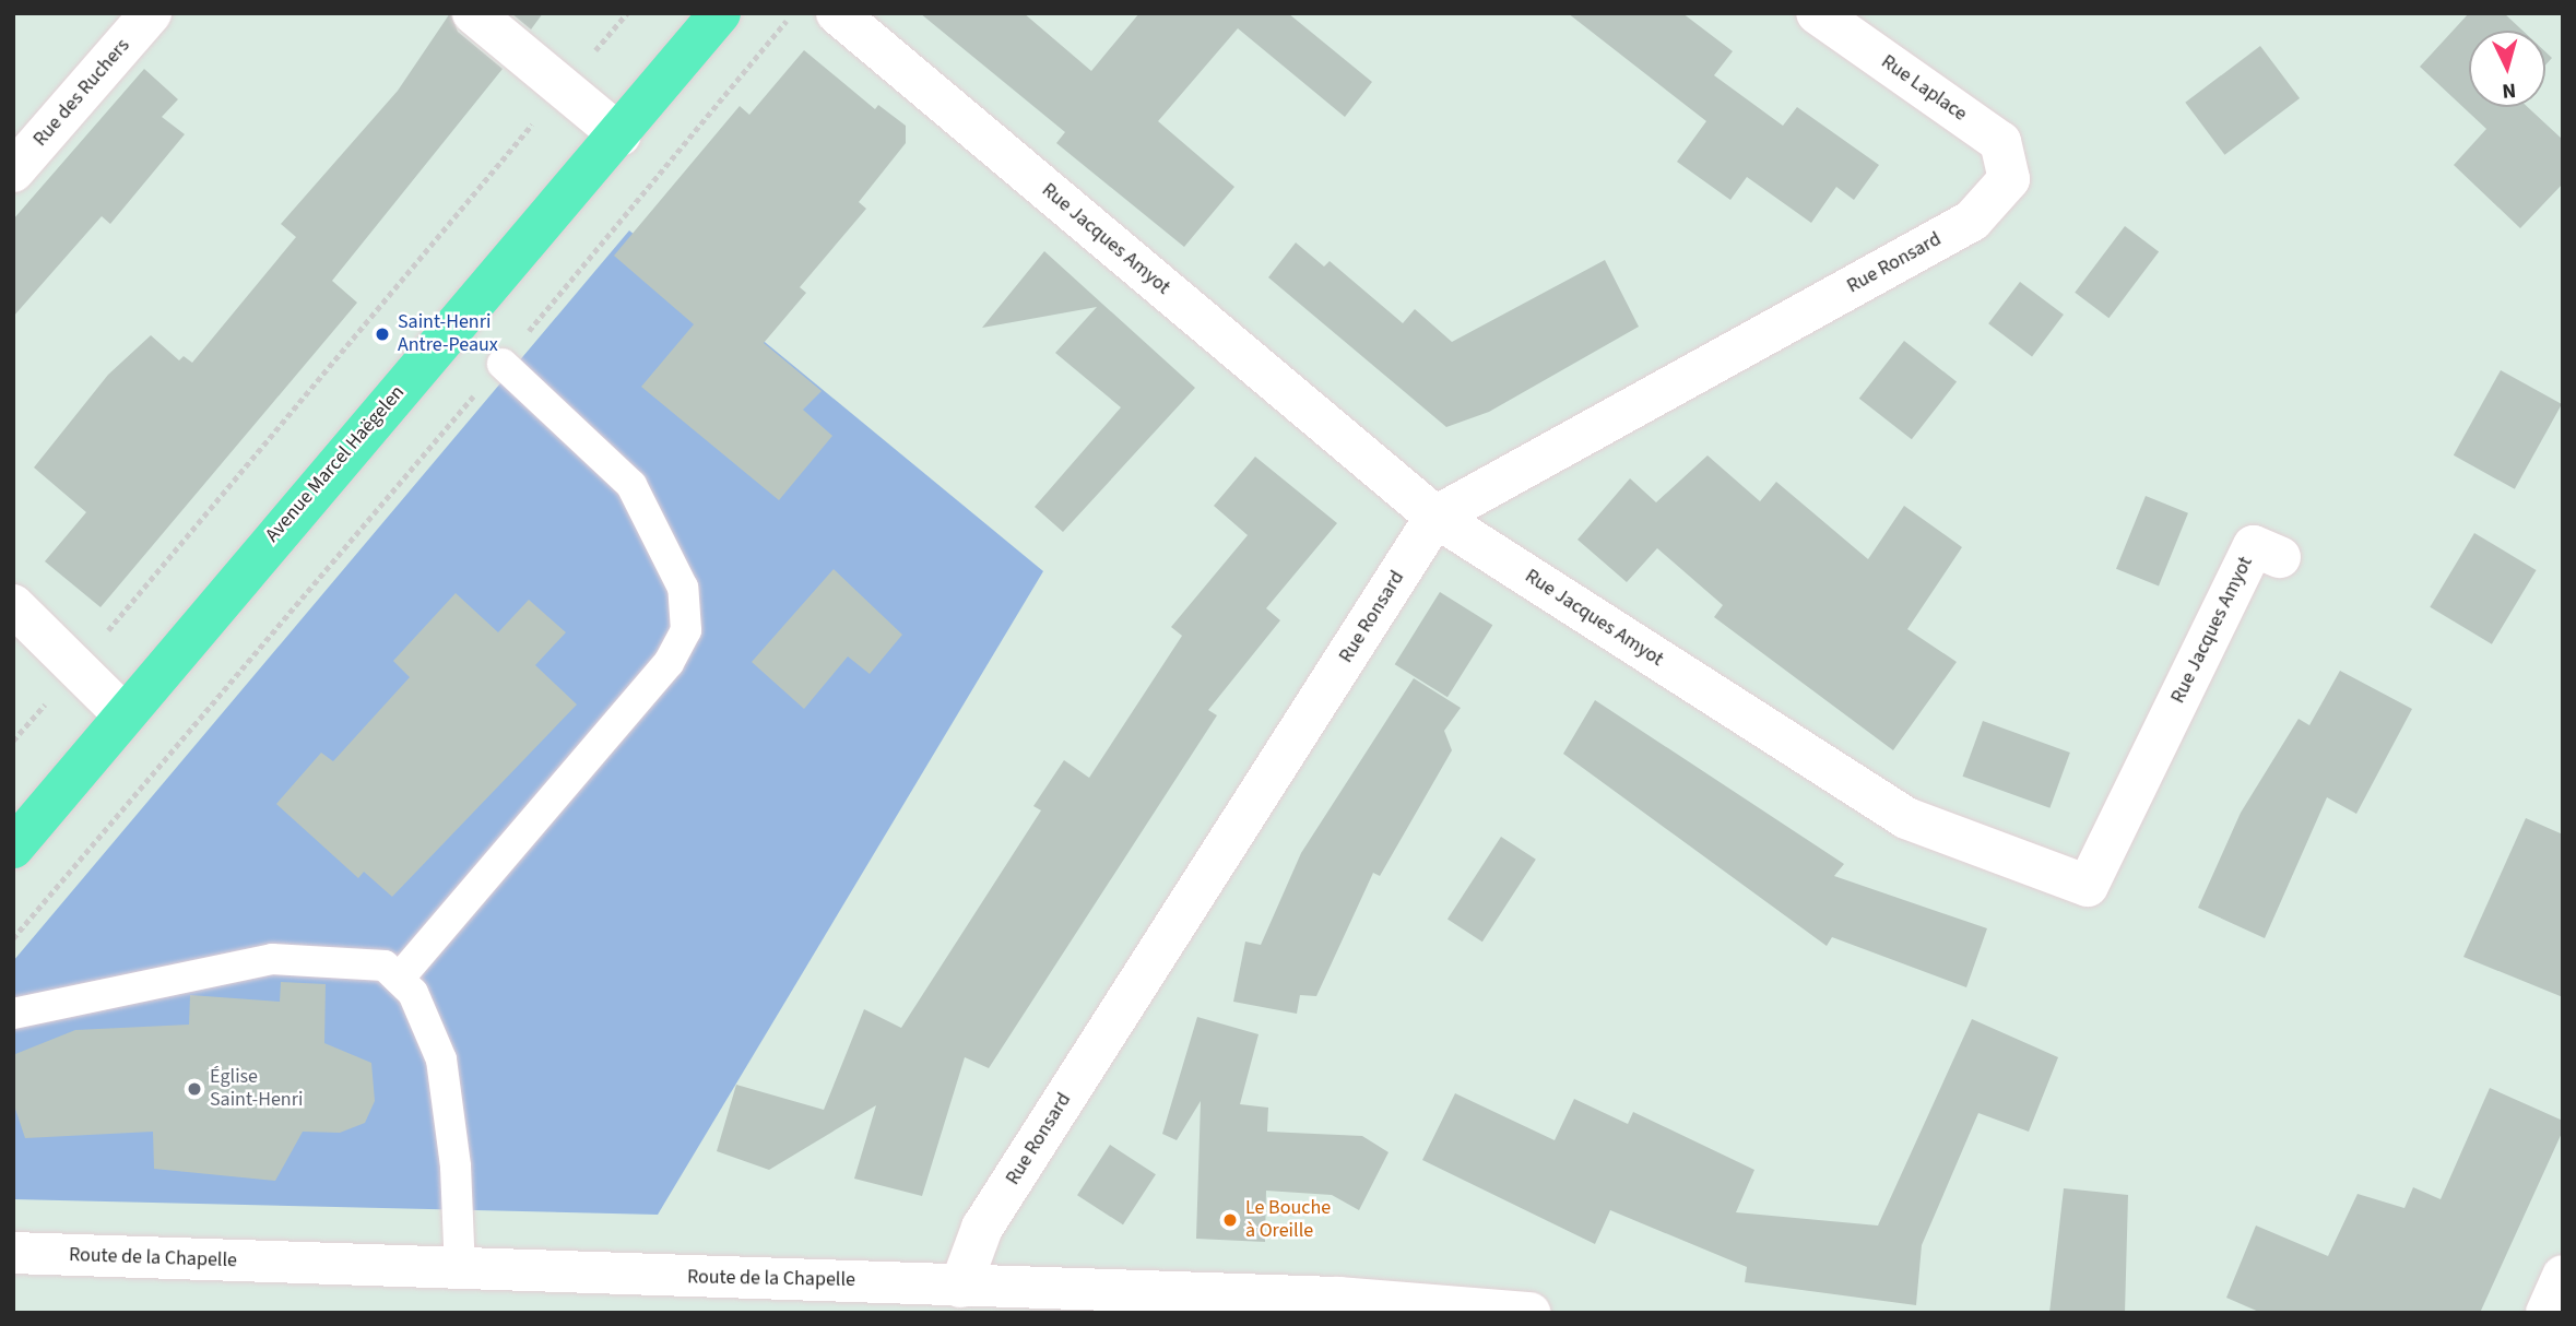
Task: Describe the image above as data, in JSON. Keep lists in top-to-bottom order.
{
  "streets": {
    "main road": ["Avenue Marcel Haëgelen"],
    "street": [
      "Rue Laplace",
      "Rue des Ruchers",
      "Rue Jacques Amyot",
      "Rue Ronsard",
      "Route de la Chapelle"
    ]
  },
  "crossings": [
    ["Rue Laplace", "Rue Ronsard"],
    ["Rue Jacques Amyot", "Rue Ronsard"],
    ["Rue Ronsard", "Route de la Chapelle"]
  ],
  "places": ["Saint-Henri Antre-Peaux", "Église Saint-Henri", "Le Bouche à Oreille"],
  "north": "bottom"
}
